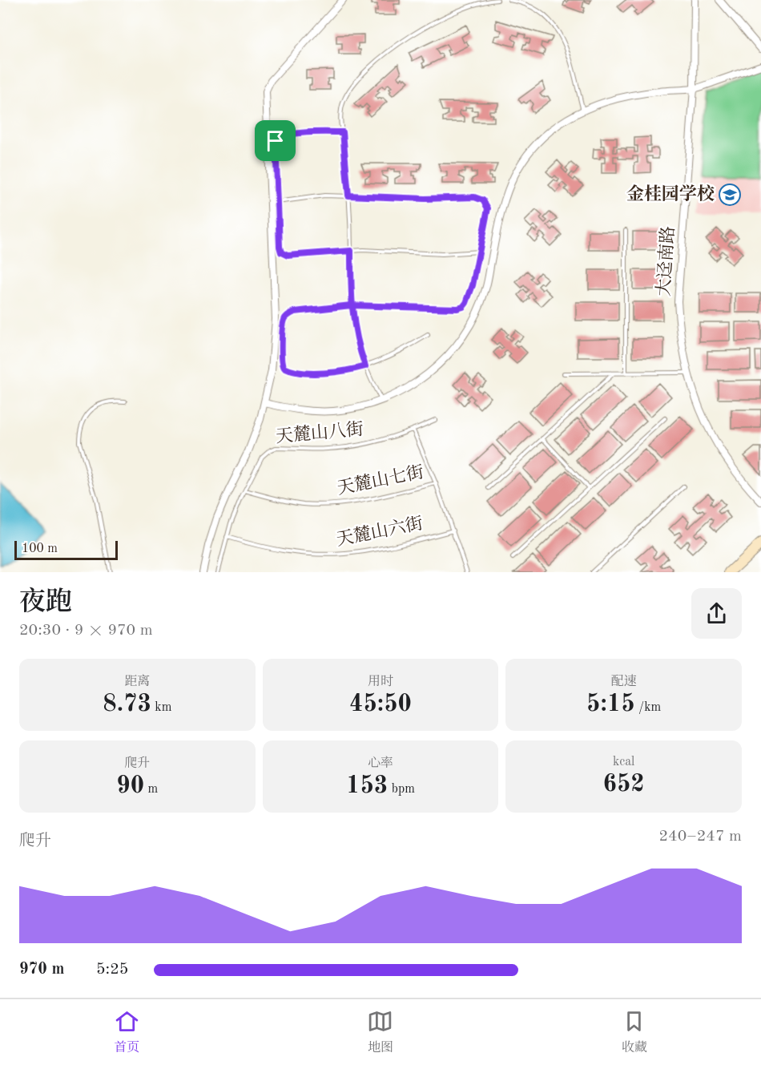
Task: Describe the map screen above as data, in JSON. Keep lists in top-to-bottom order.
{
  "streets": {
    "street": ["大迳南路"],
    "lane": ["天麓山八街", "天麓山七街", "天麓山六街"]
  },
  "crossings": [
    ["天麓山八街", "天麓山七街"]
  ],
  "places": {
    "school or university": ["金桂园学校"]
  },
  "scale_bar": "100 m",
  "page": {
    "scale": "100 m",
    "heading": ["夜跑", "20:30 · 9 × 970 m"],
    "stats": [
      ["距离", "8.73 km"],
      ["用时", "45:50"],
      ["配速", "5:15 /km"],
      ["爬升", "90 m"],
      ["心率", "153 bpm"],
      ["kcal", "652"]
    ],
    "chart": ["爬升", "240–247 m"],
    "list": [
      {
        "name": "970 m",
        "note": "5:25"
      }
    ],
    "tabs": ["首页", "地图", "收藏"]
  }
}
